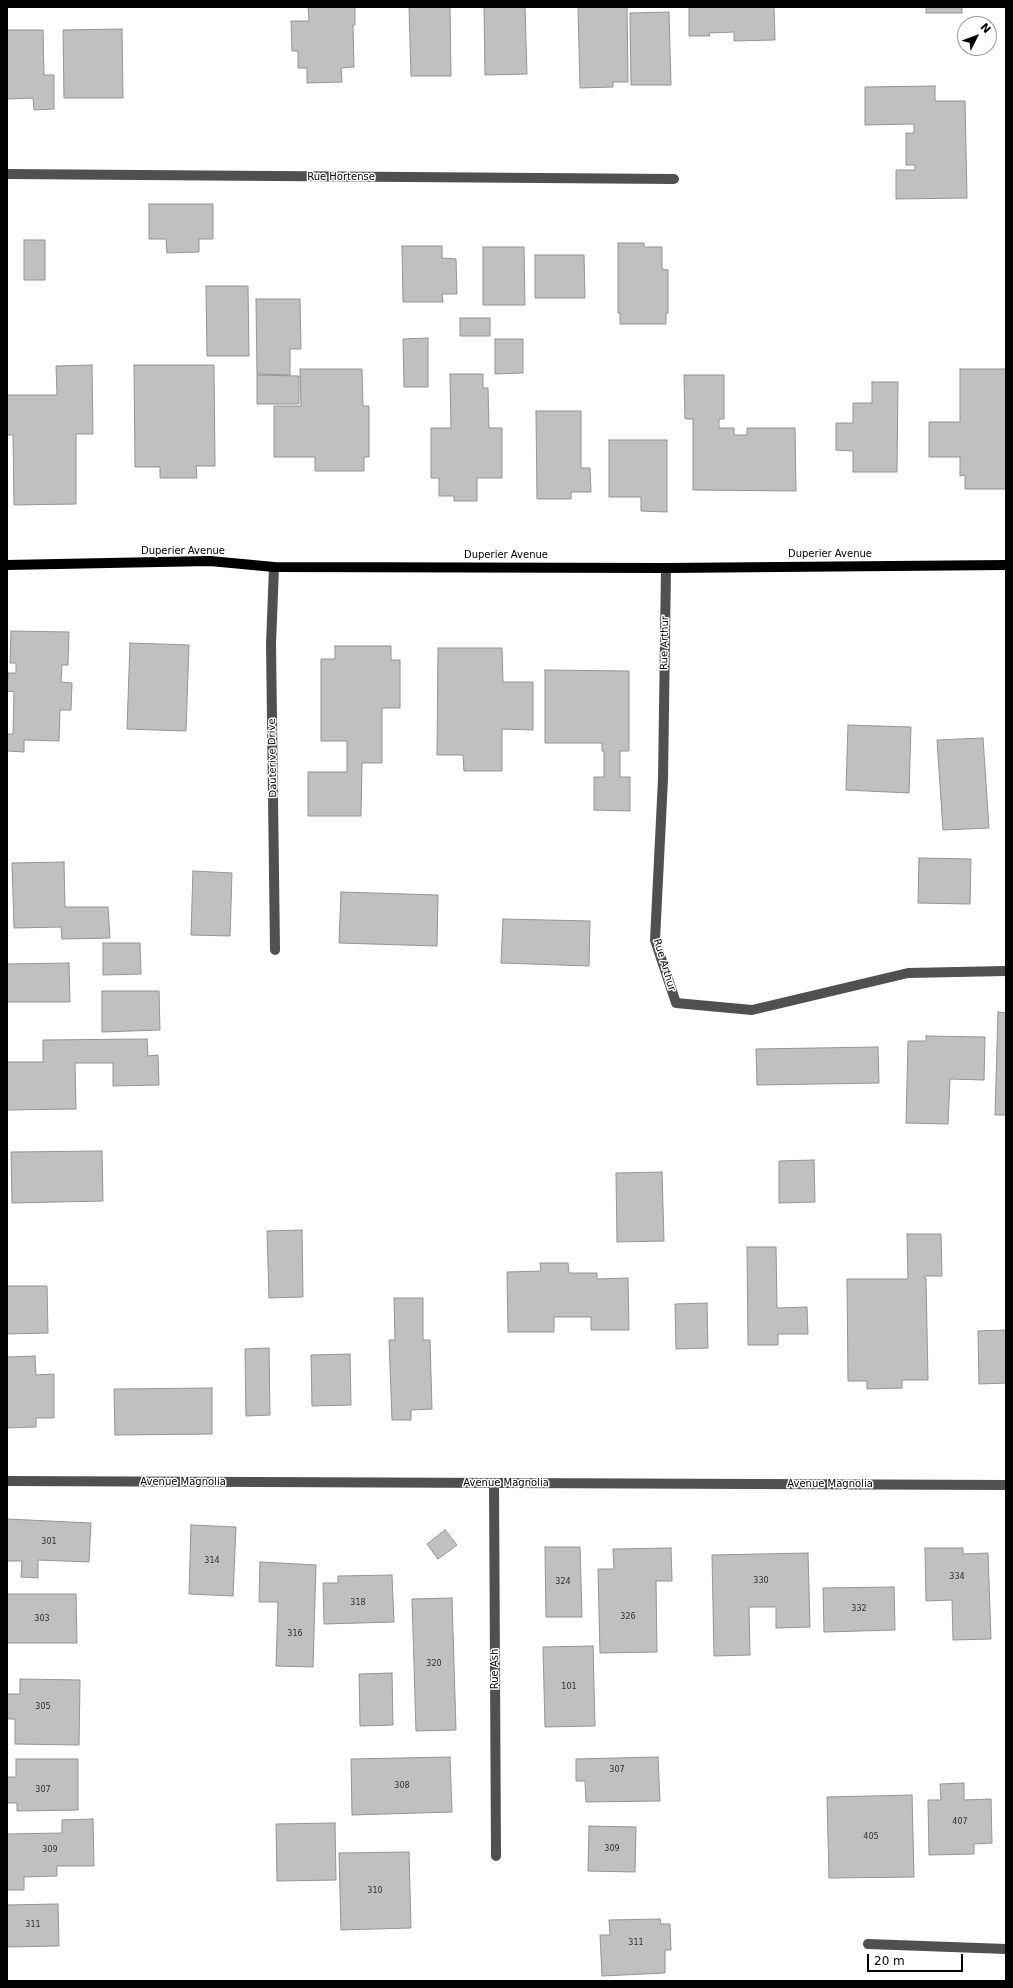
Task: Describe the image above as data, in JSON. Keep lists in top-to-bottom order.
{
  "streets": {
    "main road": ["Duperier Avenue"],
    "street": [
      "Rue Hortense",
      "Rue Arthur",
      "Dauterive Drive",
      "Avenue Magnolia",
      "Rue Ash"
    ]
  },
  "crossings": [
    ["Duperier Avenue", "Rue Arthur"],
    ["Duperier Avenue", "Dauterive Drive"],
    ["Avenue Magnolia", "Rue Ash"]
  ],
  "house_numbers": [
    "301",
    "314",
    "334",
    "330",
    "324",
    "318",
    "332",
    "326",
    "303",
    "316",
    "320",
    "101",
    "305",
    "307",
    "308",
    "307",
    "407",
    "405",
    "309",
    "309",
    "310",
    "311",
    "311"
  ],
  "scale_bar": "20 m",
  "north": "top right"
}
